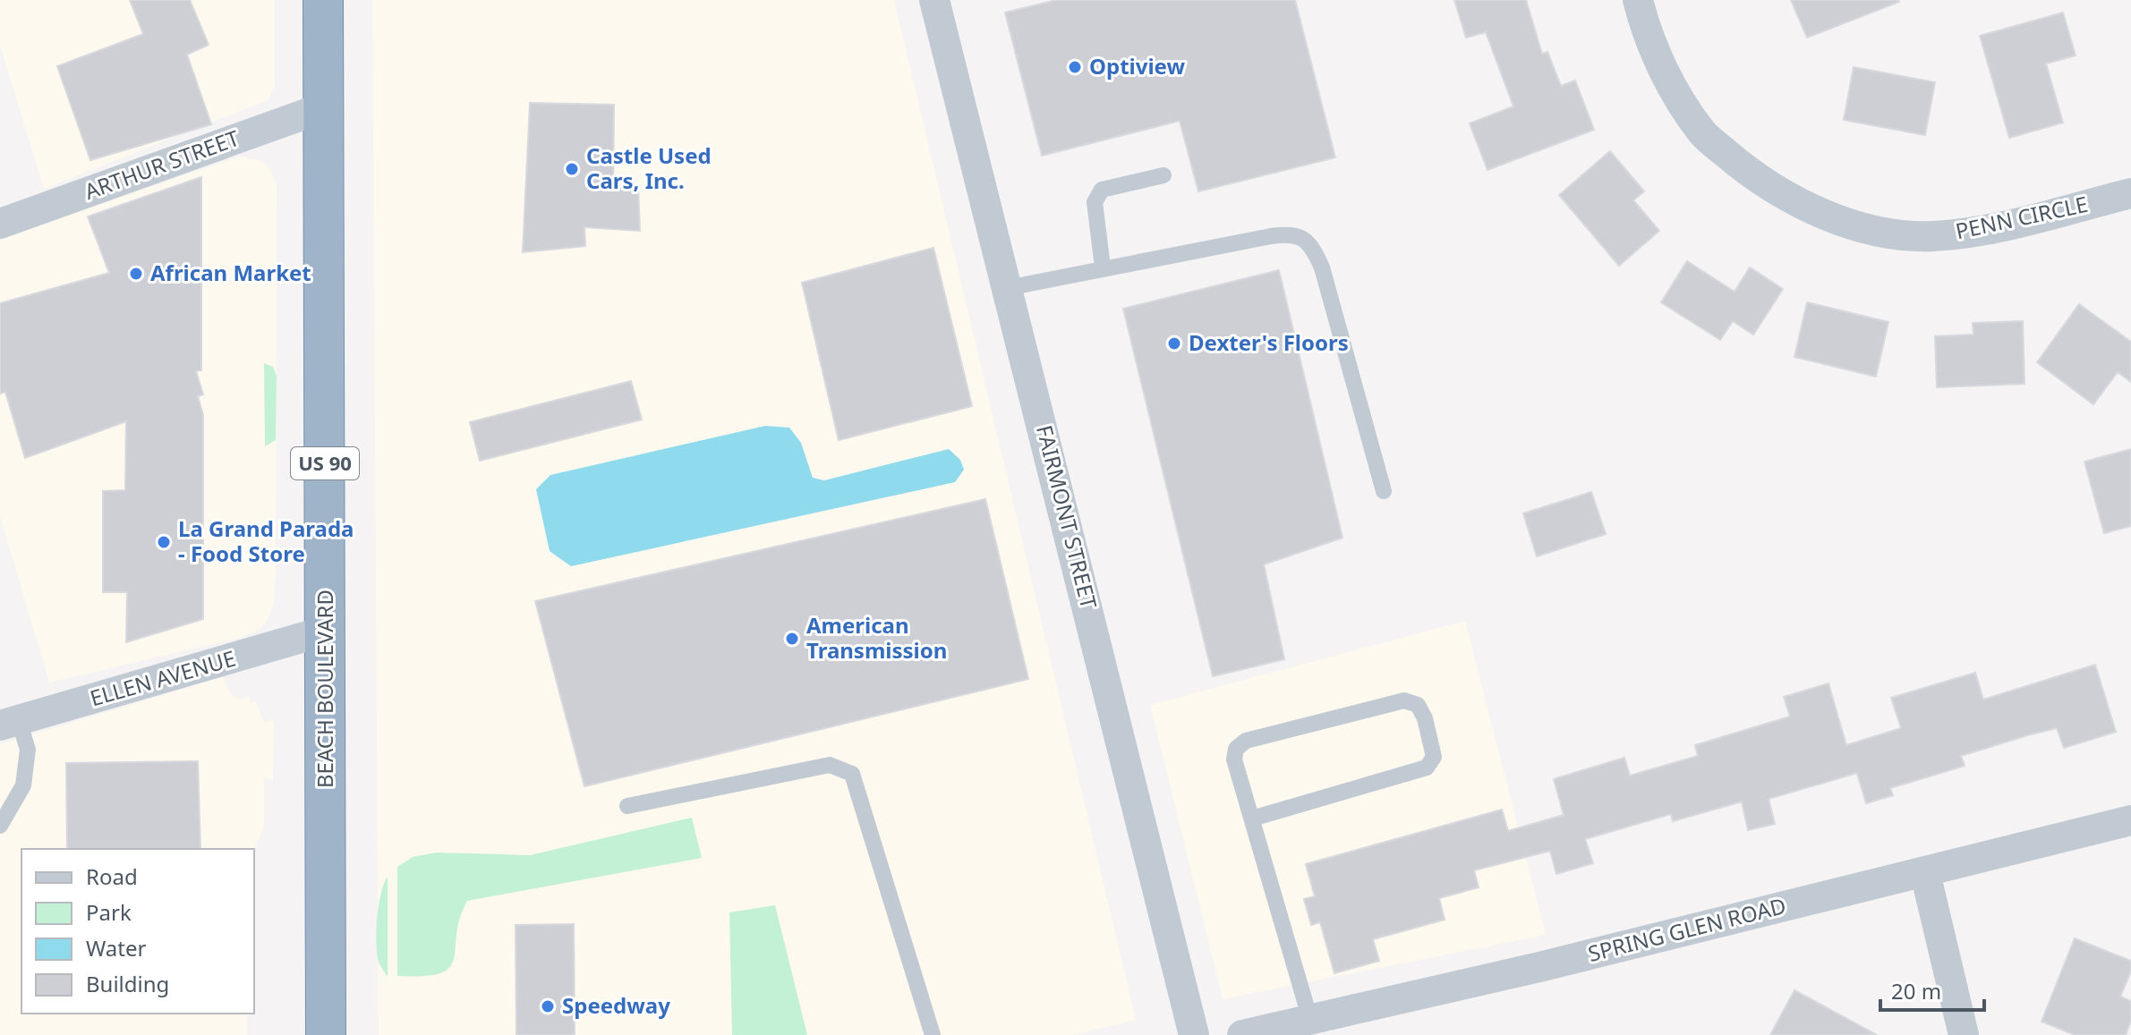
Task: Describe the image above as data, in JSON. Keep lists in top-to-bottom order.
{
  "streets": {
    "highway": ["US 90", "BEACH BOULEVARD"],
    "street": [
      "ARTHUR STREET",
      "PENN CIRCLE",
      "FAIRMONT STREET",
      "ELLEN AVENUE",
      "SPRING GLEN ROAD"
    ]
  },
  "crossings": [
    ["ARTHUR STREET", "BEACH BOULEVARD"],
    ["ELLEN AVENUE", "BEACH BOULEVARD"]
  ],
  "places": [
    "Optiview",
    "Castle Used Cars, Inc.",
    "African Market",
    "Dexter's Floors",
    "La Grand Parada - Food Store",
    "American Transmission",
    "Speedway"
  ],
  "legend": [
    "Road",
    "Park",
    "Water",
    "Building"
  ],
  "scale_bar": "20 m"
}
